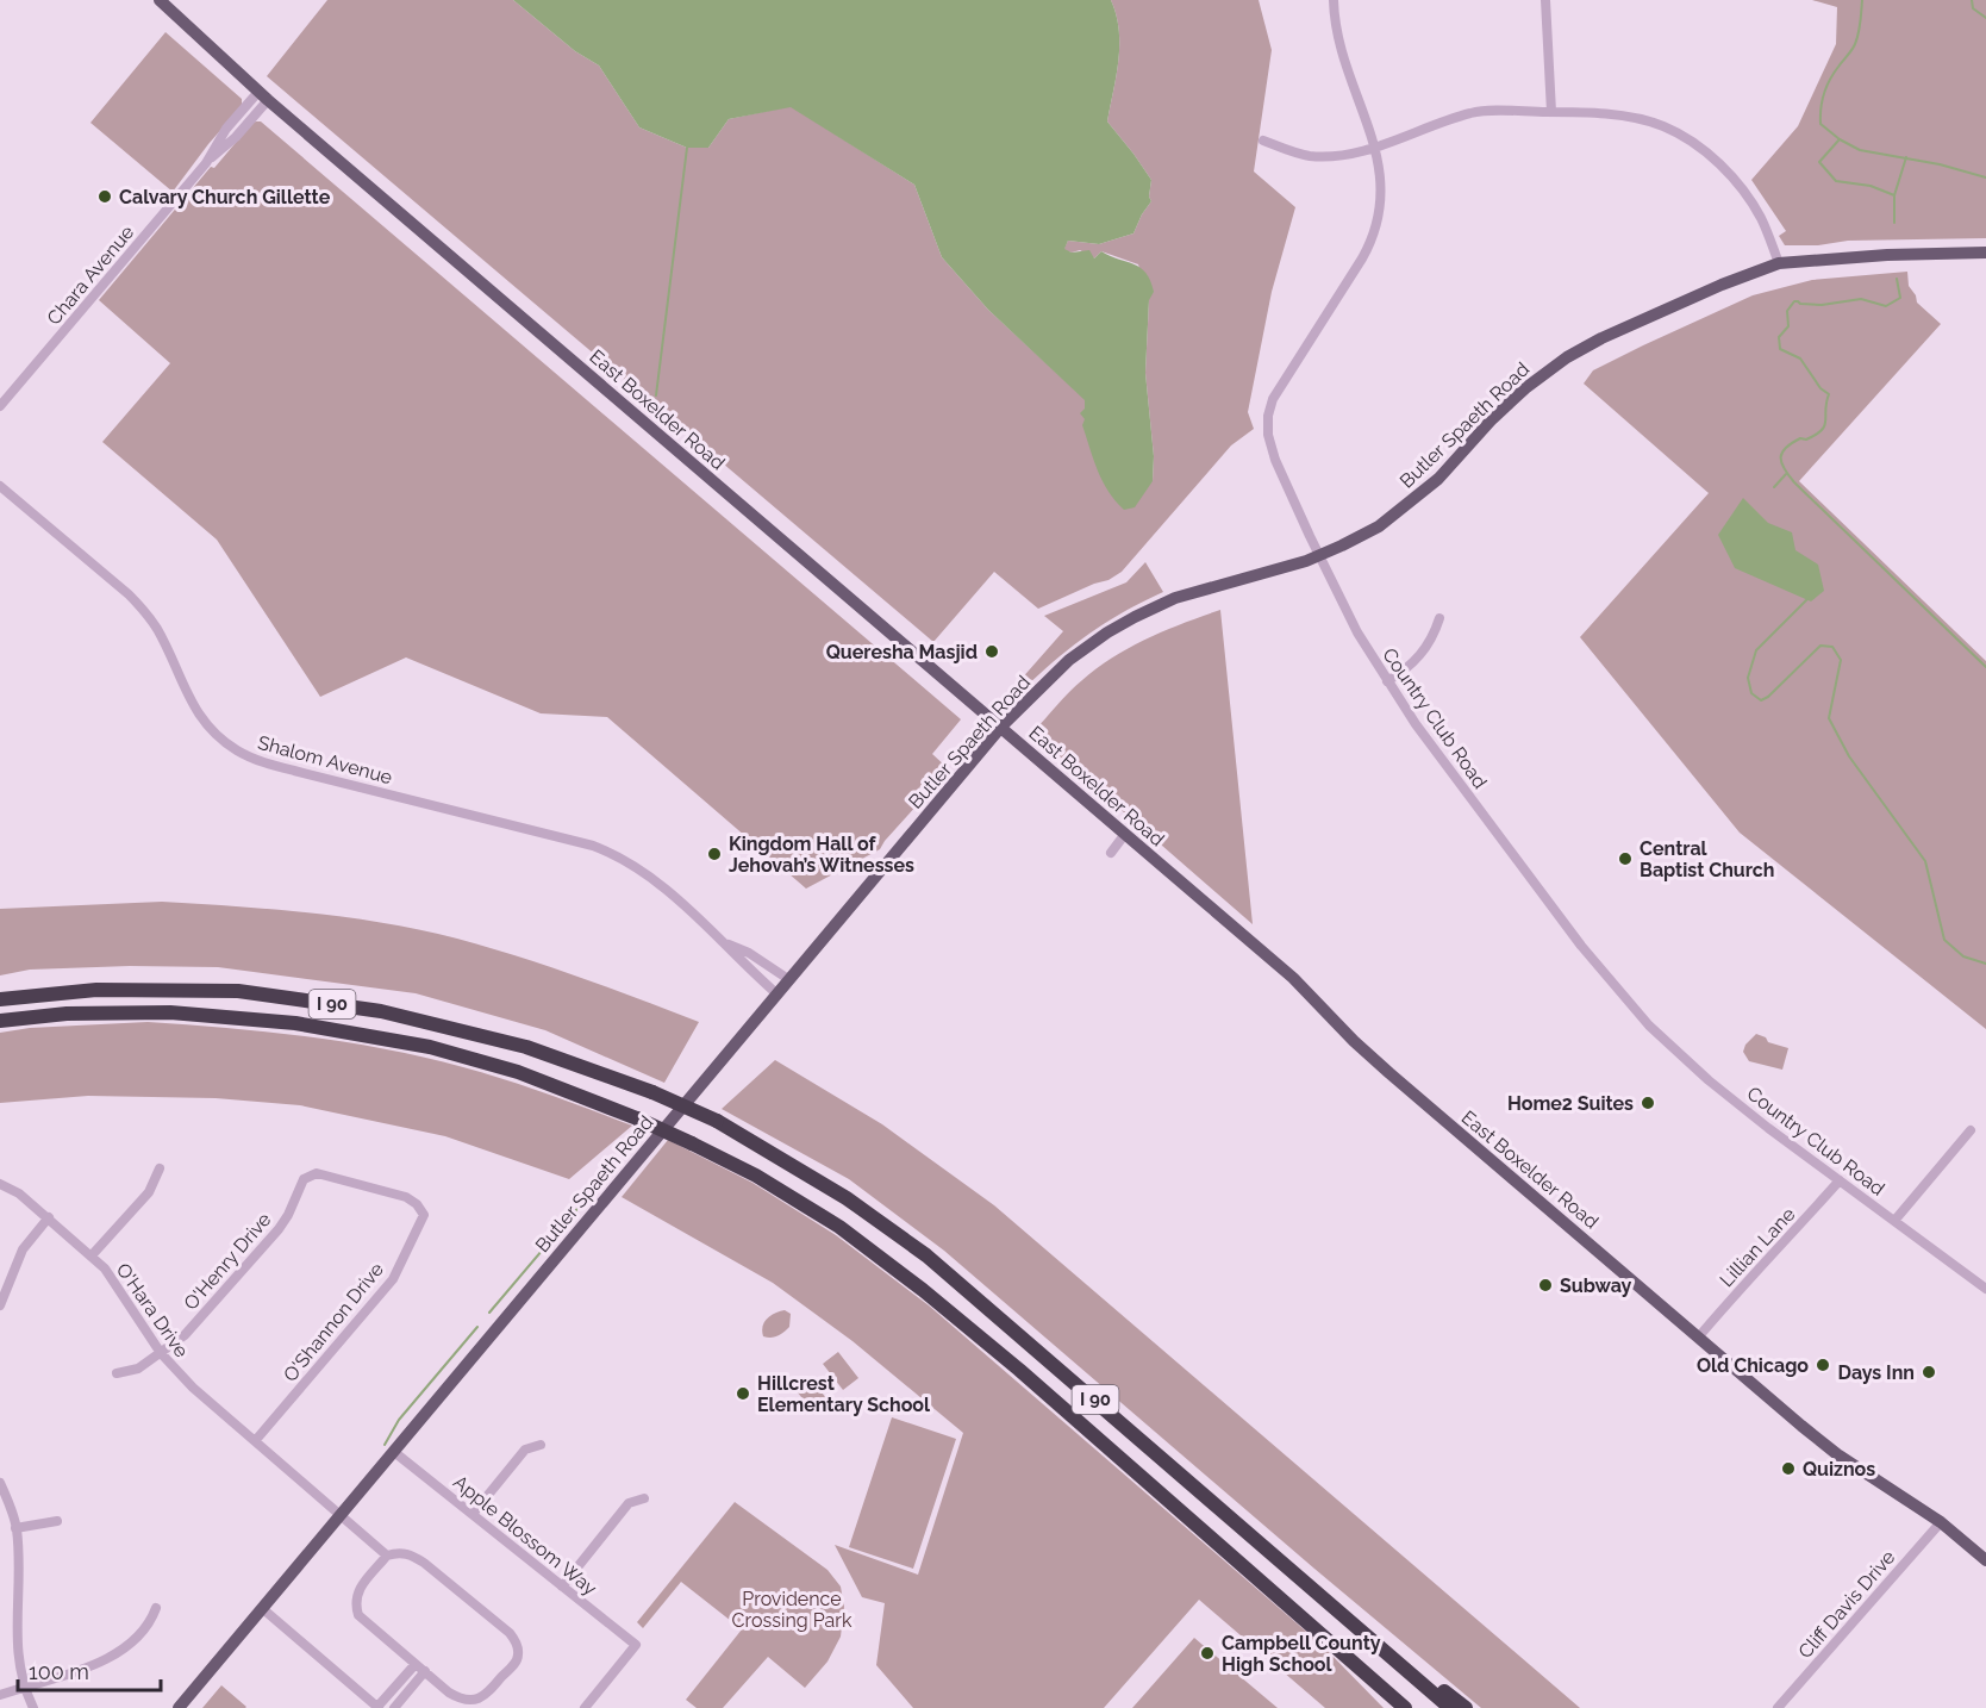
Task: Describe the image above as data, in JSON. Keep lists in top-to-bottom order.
{
  "streets": {
    "highway": ["I 90"],
    "main road": ["East Boxelder Road", "Butler Spaeth Road"],
    "street": [
      "Chara Avenue",
      "Country Club Road",
      "Shalom Avenue",
      "Lillian Lane",
      "O'Henry Drive",
      "O'Hara Drive",
      "O'Shannon Drive",
      "Apple Blossom Way",
      "Cliff Davis Drive"
    ]
  },
  "crossings": [
    ["Chara Avenue", "East Boxelder Road"],
    ["East Boxelder Road", "Butler Spaeth Road"],
    ["East Boxelder Road", "Lillian Lane"],
    ["East Boxelder Road", "Cliff Davis Drive"],
    ["Butler Spaeth Road", "Country Club Road"],
    ["Butler Spaeth Road", "Shalom Avenue"],
    ["Butler Spaeth Road", "O'Hara Drive"],
    ["Butler Spaeth Road", "Apple Blossom Way"],
    ["Country Club Road", "Lillian Lane"],
    ["O'Henry Drive", "O'Hara Drive"],
    ["O'Henry Drive", "O'Shannon Drive"],
    ["O'Hara Drive", "O'Shannon Drive"]
  ],
  "parks": ["Providence Crossing Park"],
  "places": [
    "Calvary Church Gillette",
    "Queresha Masjid",
    "Kingdom Hall of Jehovah’s Witnesses",
    "Central Baptist Church",
    "Home2 Suites",
    "Subway",
    "Old Chicago",
    "Days Inn",
    "Hillcrest Elementary School",
    "Quiznos",
    "Campbell County High School"
  ],
  "scale_bar": "100 m"
}
